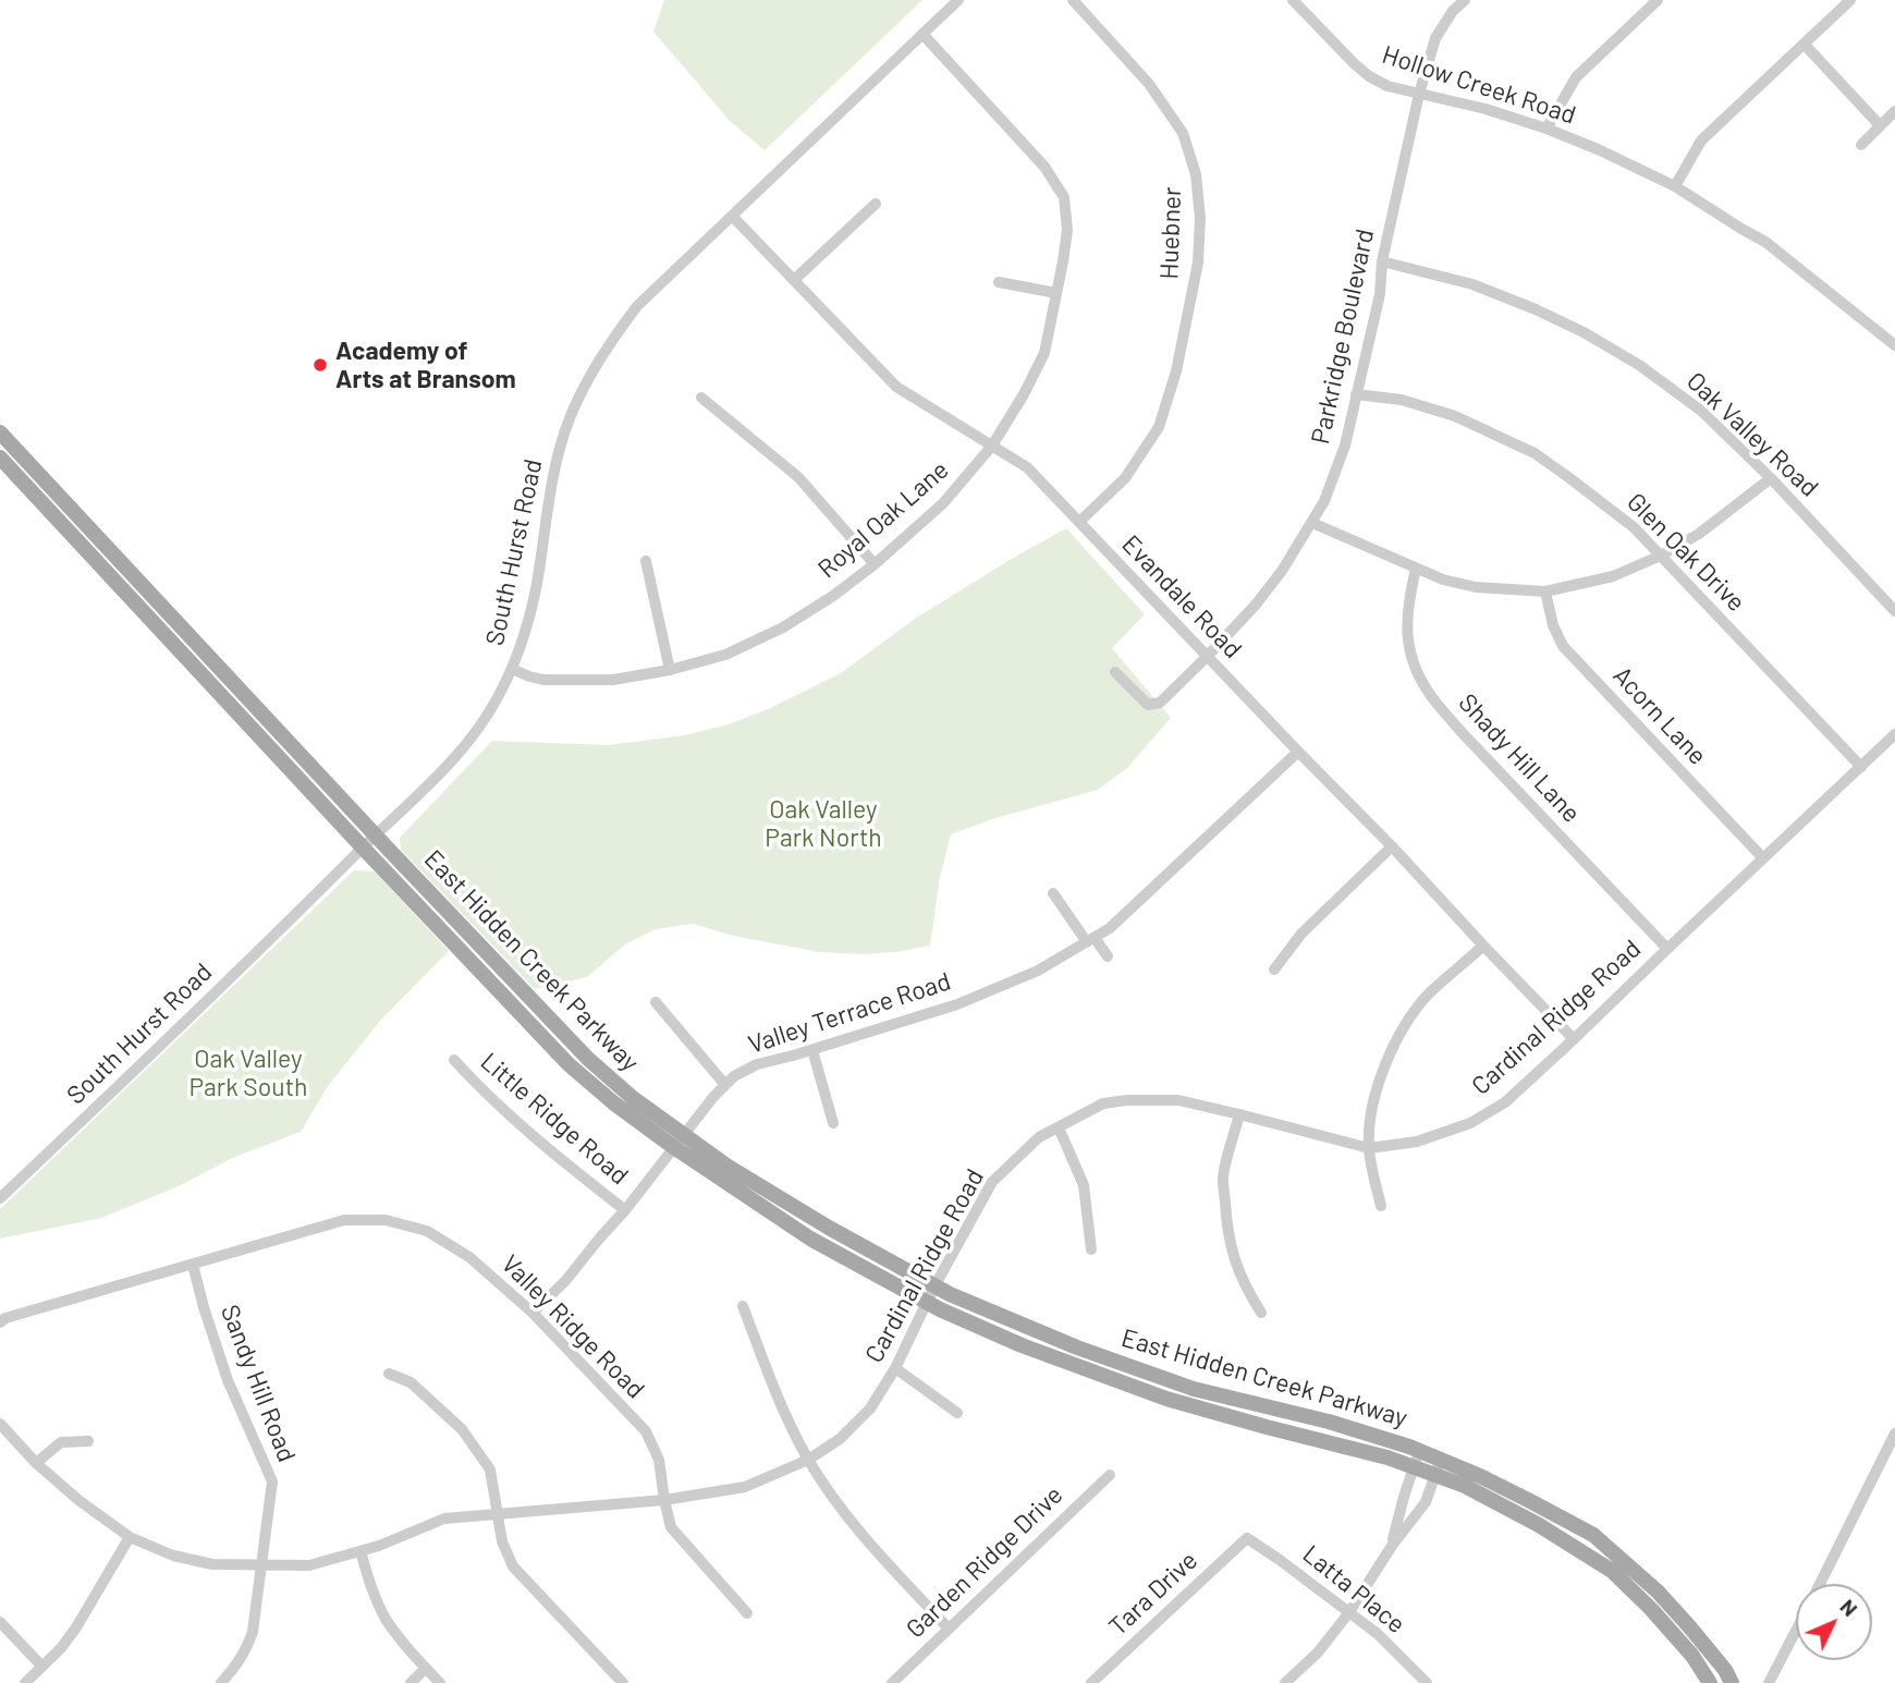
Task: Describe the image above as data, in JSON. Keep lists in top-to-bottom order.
{
  "streets": {
    "main road": ["East Hidden Creek Parkway"],
    "street": [
      "Hollow Creek Road",
      "Huebner",
      "Parkridge Boulevard",
      "Oak Valley Road",
      "Royal Oak Lane",
      "South Hurst Road",
      "Glen Oak Drive",
      "Evandale Road",
      "Acorn Lane",
      "Shady Hill Lane",
      "Valley Terrace Road",
      "Cardinal Ridge Road",
      "Little Ridge Road",
      "Valley Ridge Road",
      "Sandy Hill Road",
      "Garden Ridge Drive",
      "Latta Place",
      "Tara Drive"
    ]
  },
  "crossings": [
    ["Hollow Creek Road", "Parkridge Boulevard"],
    ["Huebner", "Evandale Road"],
    ["Parkridge Boulevard", "Oak Valley Road"],
    ["Parkridge Boulevard", "Glen Oak Drive"],
    ["Parkridge Boulevard", "Evandale Road"],
    ["Royal Oak Lane", "South Hurst Road"],
    ["Royal Oak Lane", "Evandale Road"],
    ["South Hurst Road", "Evandale Road"],
    ["South Hurst Road", "East Hidden Creek Parkway"],
    ["Glen Oak Drive", "Cardinal Ridge Road"],
    ["Evandale Road", "Valley Terrace Road"],
    ["Evandale Road", "Cardinal Ridge Road"],
    ["Acorn Lane", "Cardinal Ridge Road"],
    ["Shady Hill Lane", "Cardinal Ridge Road"],
    ["East Hidden Creek Parkway", "Valley Terrace Road"],
    ["East Hidden Creek Parkway", "Cardinal Ridge Road"],
    ["Valley Terrace Road", "Little Ridge Road"],
    ["Valley Terrace Road", "Valley Ridge Road"],
    ["Cardinal Ridge Road", "Valley Ridge Road"],
    ["Cardinal Ridge Road", "Sandy Hill Road"],
    ["Valley Ridge Road", "Sandy Hill Road"],
    ["Latta Place", "Tara Drive"]
  ],
  "parks": ["Oak Valley Park North", "Oak Valley Park South"],
  "places": ["Academy of Arts at Bransom"],
  "north": "top right"
}
